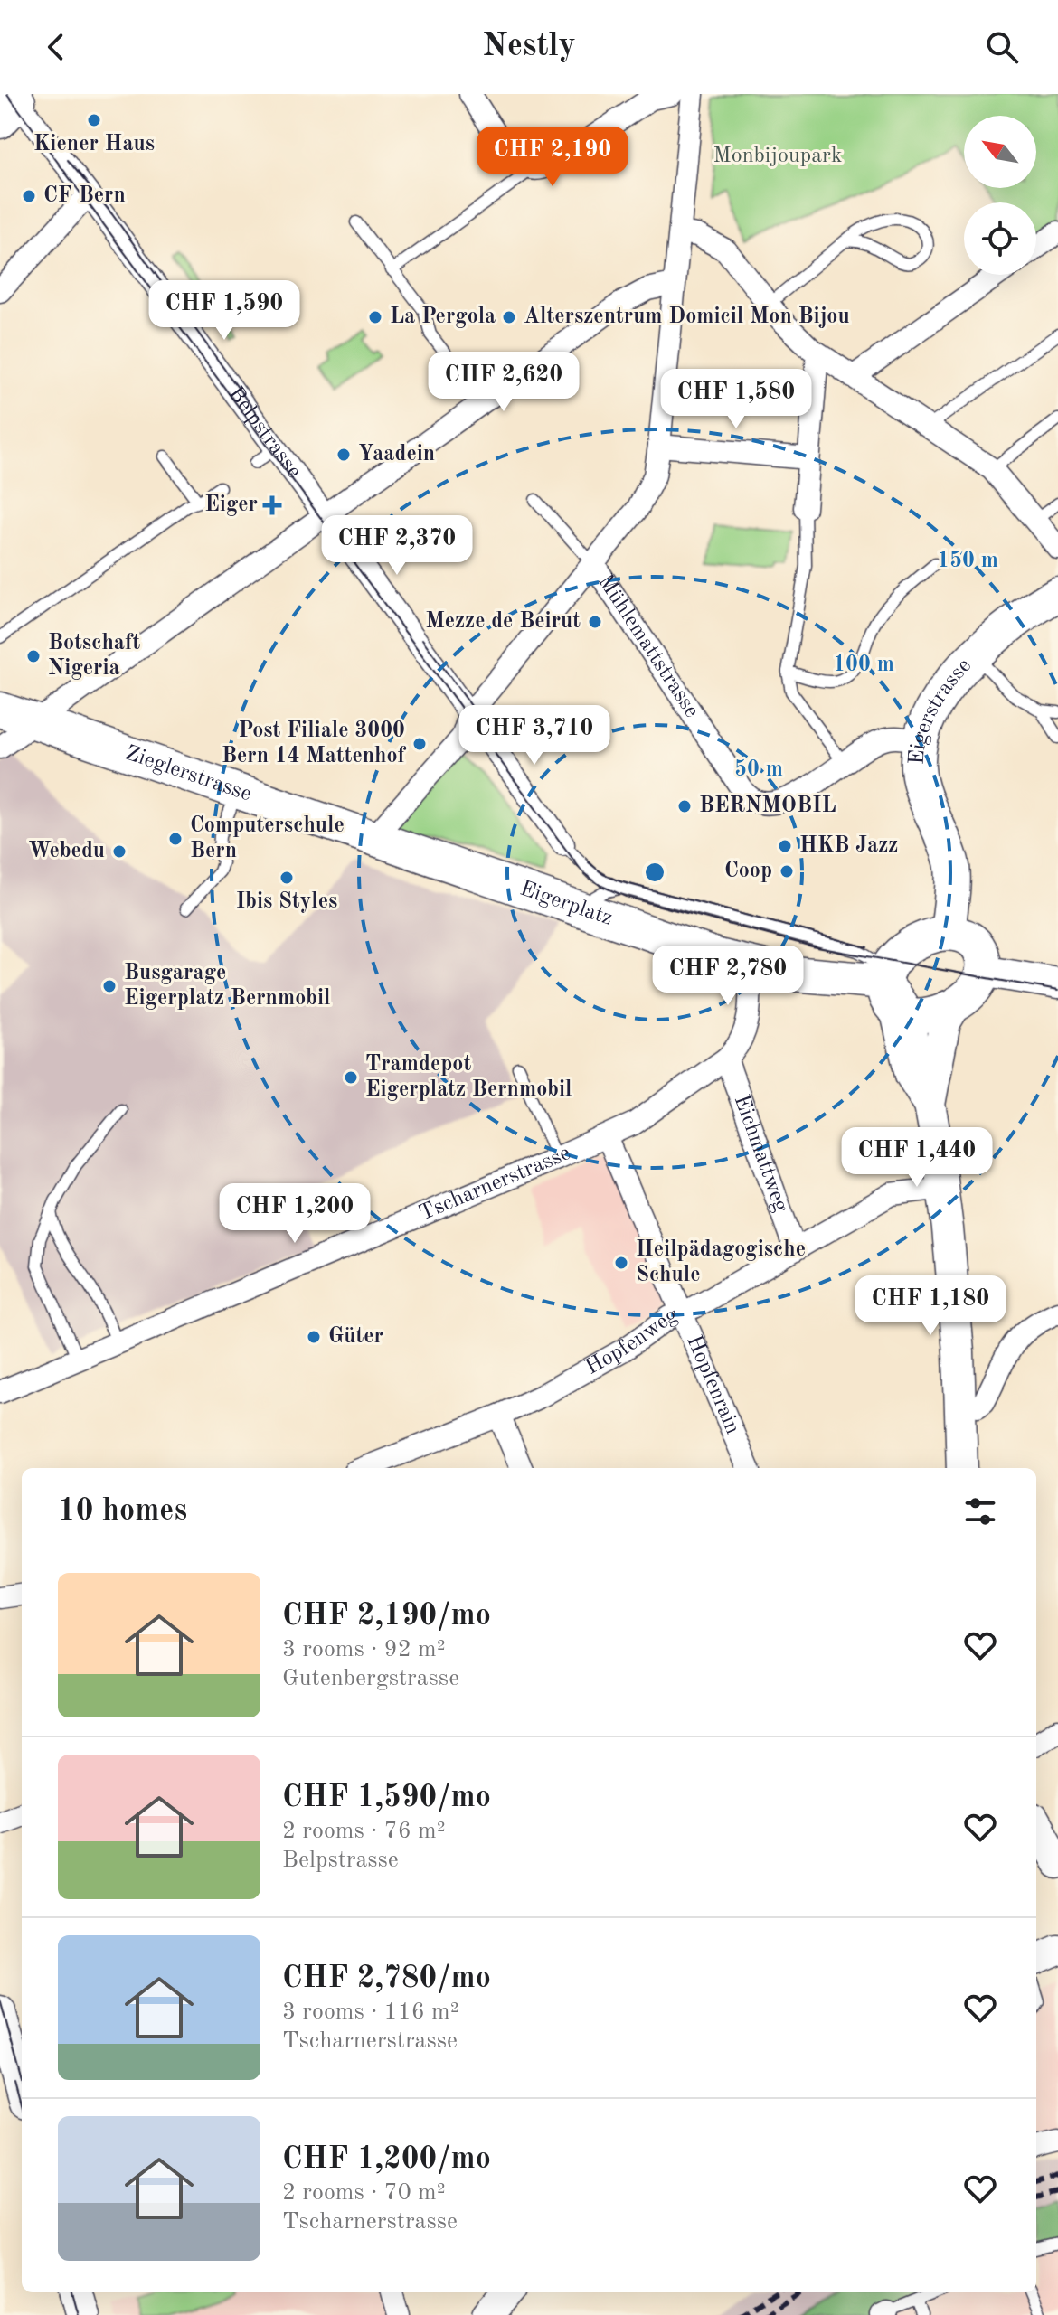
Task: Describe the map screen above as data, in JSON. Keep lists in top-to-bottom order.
{
  "streets": {
    "main road": ["Eigerstrasse", "Zieglerstrasse", "Eigerplatz"],
    "street": [
      "Belpstrasse",
      "Mühlemattstrasse",
      "Eichmattweg",
      "Tscharnerstrasse",
      "Hopfenweg",
      "Hopfenrain"
    ]
  },
  "crossings": [
    ["Mühlemattstrasse", "Eigerstrasse"],
    ["Eigerstrasse", "Eigerplatz"],
    ["Zieglerstrasse", "Eigerplatz"],
    ["Eigerplatz", "Tscharnerstrasse"],
    ["Eichmattweg", "Tscharnerstrasse"],
    ["Eichmattweg", "Hopfenweg"],
    ["Tscharnerstrasse", "Hopfenrain"],
    ["Hopfenweg", "Hopfenrain"]
  ],
  "parks": ["Monbijoupark"],
  "places": {
    "other": [
      "Kiener Haus",
      "CF Bern",
      "La Pergola",
      "Alterszentrum Domicil Mon Bijou",
      "Yaadein",
      "Mezze de Beirut",
      "Botschaft Nigeria",
      "Post Filiale 3000 Bern 14 Mattenhof",
      "BERNMOBIL",
      "Computerschule Bern",
      "HKB Jazz",
      "Webedu",
      "Coop",
      "Ibis Styles",
      "Busgarage Eigerplatz Bernmobil",
      "Tramdepot Eigerplatz Bernmobil",
      "Heilpädagogische Schule",
      "Güter"
    ],
    "health": ["Eiger"]
  },
  "north": "top left",
  "page": {
    "header": "Nestly",
    "price": [
      "CHF 2,190",
      "CHF 1,590",
      "CHF 2,620",
      "CHF 1,580",
      "CHF 2,370",
      "CHF 3,710",
      "CHF 2,780",
      "CHF 1,440",
      "CHF 1,200",
      "CHF 1,180"
    ],
    "heading": "10 homes",
    "list": [
      {
        "name": "CHF 2,190/mo",
        "note": "3 rooms · 92 m² · Gutenbergstrasse"
      },
      {
        "name": "CHF 1,590/mo",
        "note": "2 rooms · 76 m² · Belpstrasse"
      },
      {
        "name": "CHF 2,780/mo",
        "note": "3 rooms · 116 m² · Tscharnerstrasse"
      },
      {
        "name": "CHF 1,200/mo",
        "note": "2 rooms · 70 m² · Tscharnerstrasse"
      }
    ]
  },
  "rings": ["150 m", "100 m", "50 m"]
}
